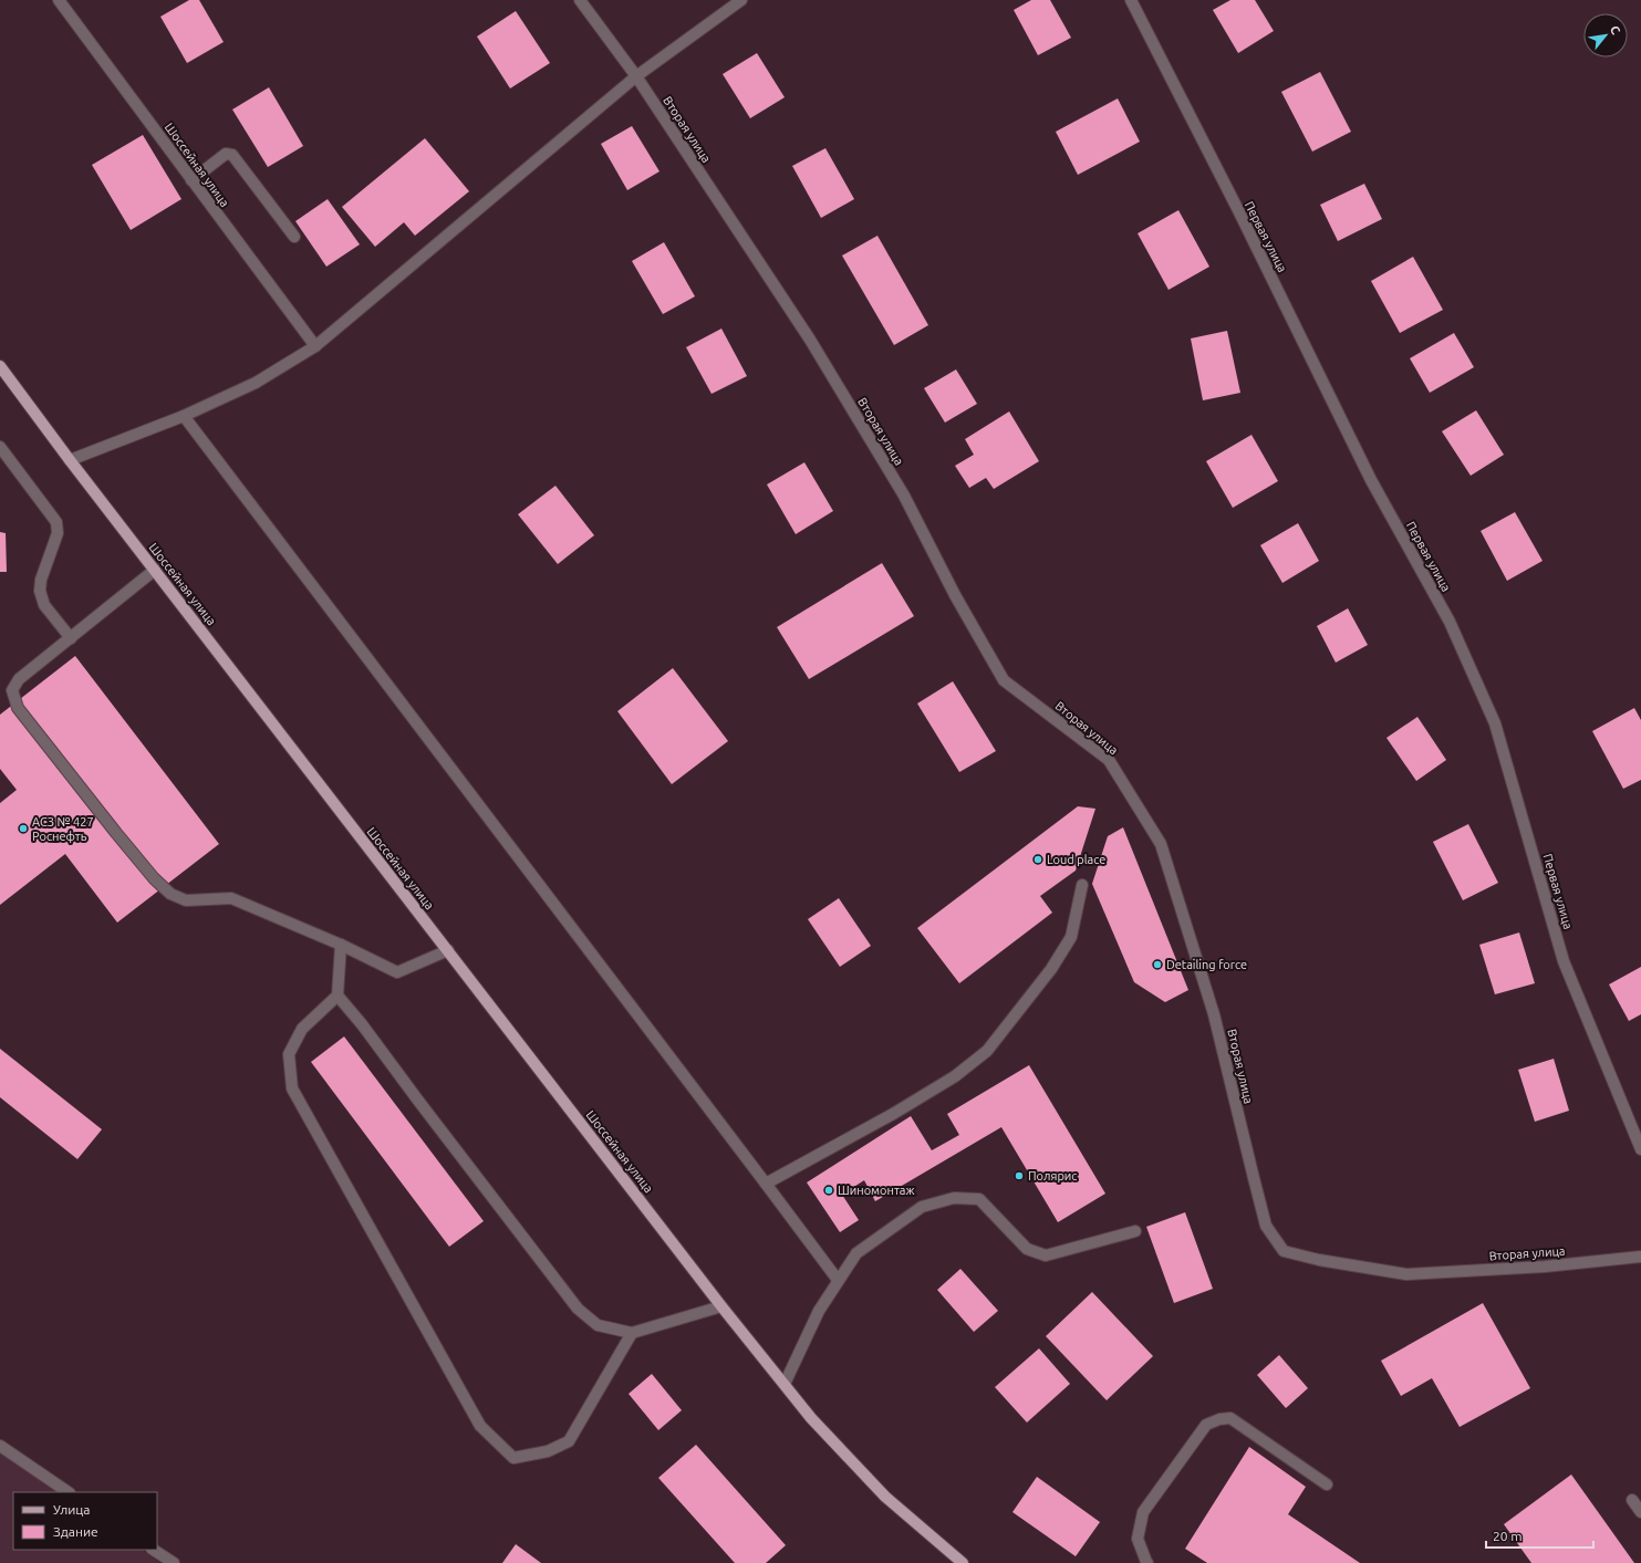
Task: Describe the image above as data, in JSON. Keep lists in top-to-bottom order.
{
  "streets": {
    "main road": ["Шоссейная улица"],
    "street": ["Вторая улица", "Первая улица"]
  },
  "places": [
    "АСЗ № 427 Роснефть",
    "Loud place",
    "Detailing force",
    "Полярис",
    "Шиномонтаж"
  ],
  "legend": ["Улица", "Здание"],
  "scale_bar": "20 m",
  "north": "top right"
}
